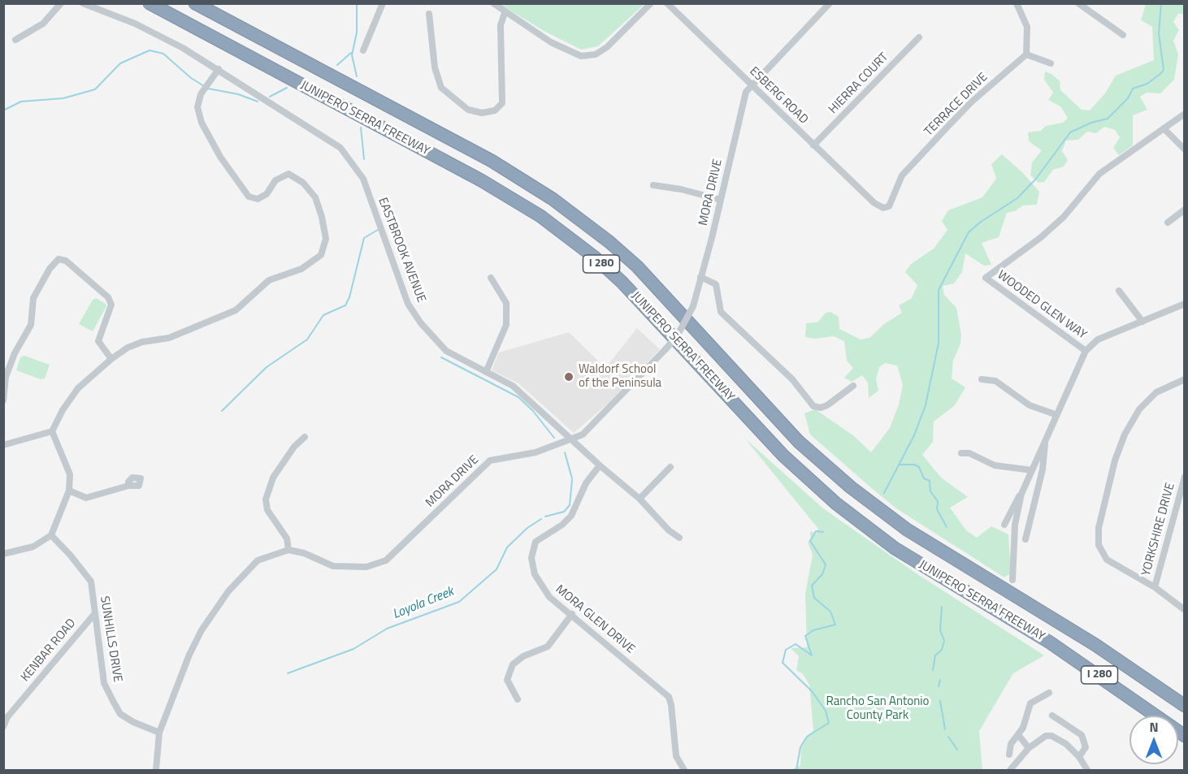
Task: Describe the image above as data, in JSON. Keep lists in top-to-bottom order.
{
  "streets": {
    "highway": ["JUNIPERO SERRA FREEWAY", "I 280"],
    "street": [
      "HIERRA COURT",
      "ESBERG ROAD",
      "TERRACE DRIVE",
      "MORA DRIVE",
      "EASTBROOK AVENUE",
      "WOODED GLEN WAY",
      "YORKSHIRE DRIVE",
      "MORA GLEN DRIVE",
      "SUNHILLS DRIVE",
      "KENBAR ROAD"
    ]
  },
  "crossings": [
    ["HIERRA COURT", "ESBERG ROAD"],
    ["ESBERG ROAD", "TERRACE DRIVE"],
    ["ESBERG ROAD", "MORA DRIVE"],
    ["MORA DRIVE", "EASTBROOK AVENUE"],
    ["EASTBROOK AVENUE", "MORA GLEN DRIVE"],
    ["SUNHILLS DRIVE", "KENBAR ROAD"]
  ],
  "water": ["Loyola Creek"],
  "parks": ["Rancho San Antonio County Park"],
  "places": ["Waldorf School of the Peninsula"],
  "north": "top"
}
